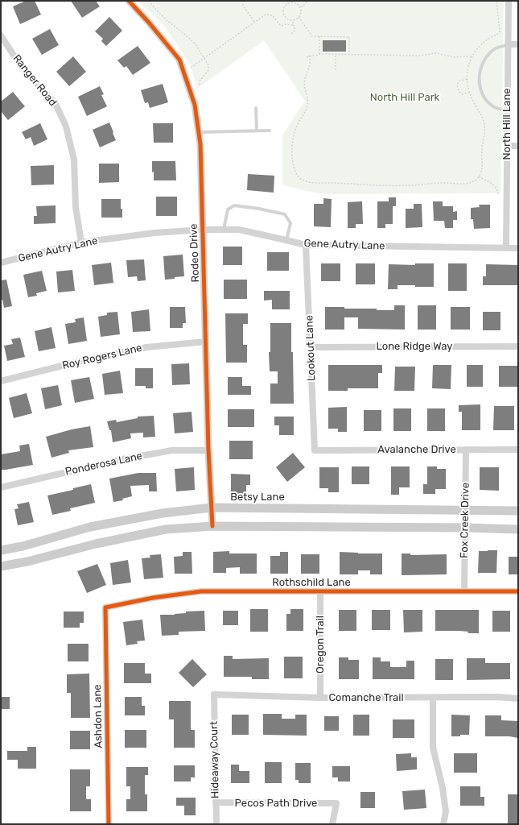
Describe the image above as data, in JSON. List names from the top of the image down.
{
  "streets": {
    "main road": ["Betsy Lane"],
    "street": [
      "Ranger Road",
      "North Hill Lane",
      "Gene Autry Lane",
      "Rodeo Drive",
      "Lone Ridge Way",
      "Lookout Lane",
      "Roy Rogers Lane",
      "Avalanche Drive",
      "Ponderosa Lane",
      "Fox Creek Drive",
      "Rothschild Lane",
      "Oregon Trail",
      "Comanche Trail",
      "Ashdon Lane",
      "Hideaway Court",
      "Pecos Path Drive"
    ]
  },
  "crossings": [
    ["Ranger Road", "Gene Autry Lane"],
    ["North Hill Lane", "Gene Autry Lane"],
    ["Gene Autry Lane", "Rodeo Drive"],
    ["Gene Autry Lane", "Lookout Lane"],
    ["Rodeo Drive", "Roy Rogers Lane"],
    ["Rodeo Drive", "Ponderosa Lane"],
    ["Rodeo Drive", "Betsy Lane"],
    ["Lone Ridge Way", "Lookout Lane"],
    ["Lookout Lane", "Avalanche Drive"],
    ["Avalanche Drive", "Fox Creek Drive"],
    ["Betsy Lane", "Fox Creek Drive"],
    ["Fox Creek Drive", "Rothschild Lane"],
    ["Rothschild Lane", "Oregon Trail"],
    ["Rothschild Lane", "Ashdon Lane"],
    ["Oregon Trail", "Comanche Trail"],
    ["Comanche Trail", "Hideaway Court"],
    ["Hideaway Court", "Pecos Path Drive"]
  ],
  "parks": ["North Hill Park"]
}
